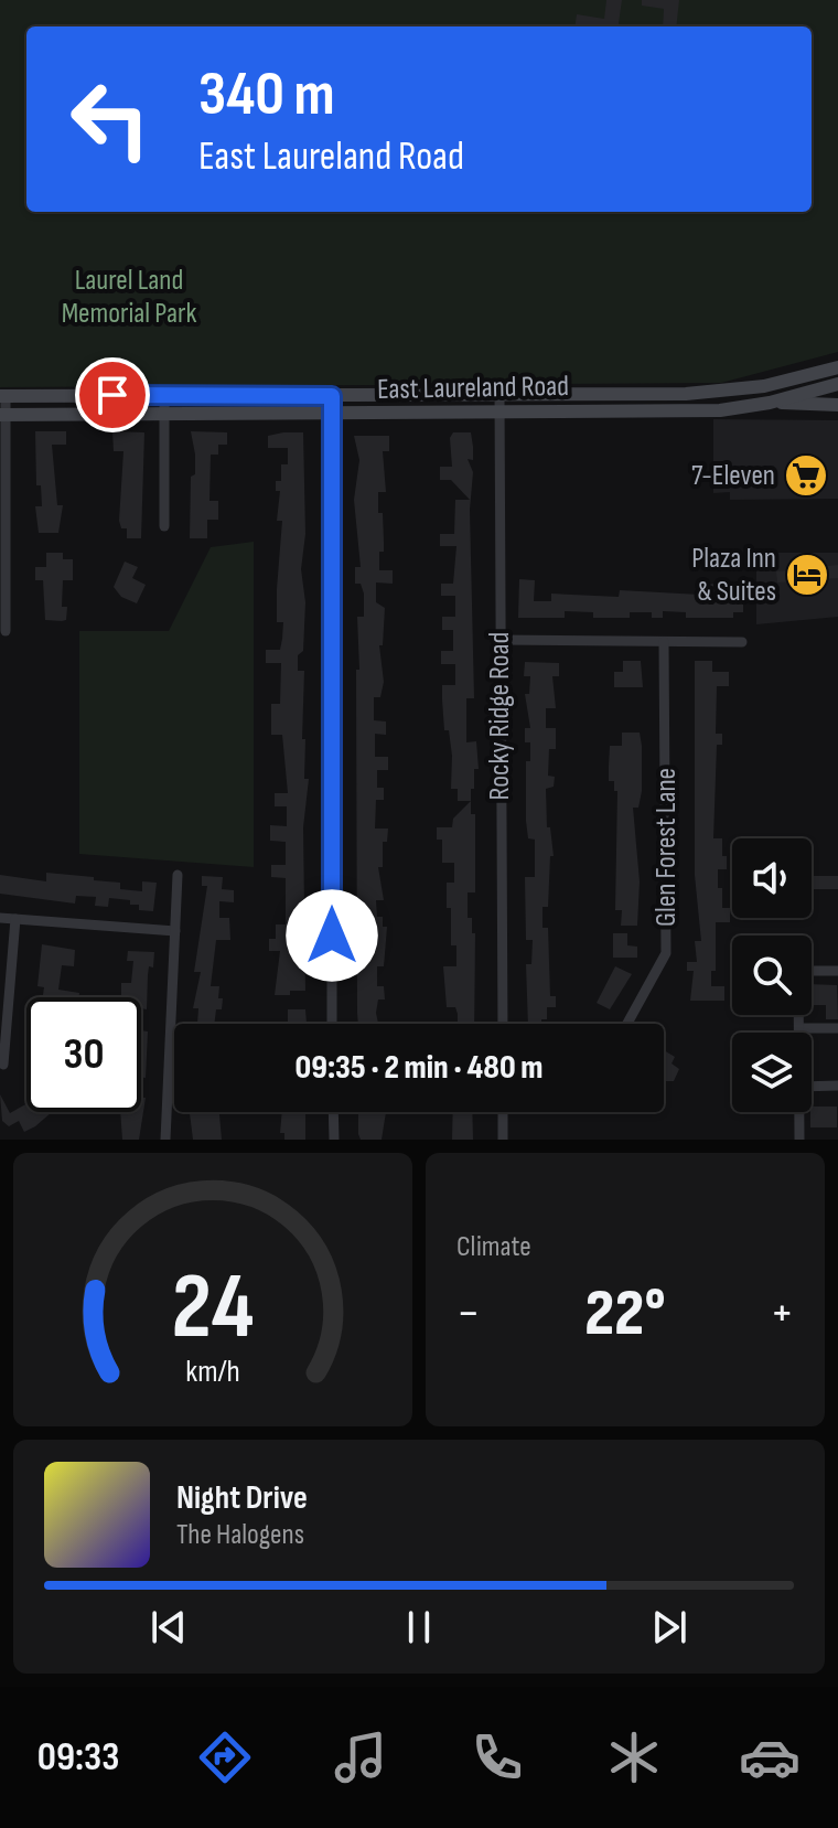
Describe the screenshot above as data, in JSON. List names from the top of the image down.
{
  "streets": {
    "main road": ["East Laureland Road"],
    "street": ["Rocky Ridge Road", "Glen Forest Lane"]
  },
  "crossings": [
    ["East Laureland Road", "Rocky Ridge Road"]
  ],
  "parks": ["Laurel Land Memorial Park"],
  "places": {
    "supermarket": ["7-Eleven"],
    "hotel": ["Plaza Inn & Suites"]
  },
  "page": {
    "turn": ["340 m", "East Laureland Road"],
    "limit": "30",
    "trip": "09:35 · 2 min · 480 m",
    "tile": "Climate",
    "heat": ["−", "22°", "+"],
    "song": ["Night Drive", "The Halogens"],
    "tabs": "09:33",
    "gauge": ["24", "km/h"]
  }
}
